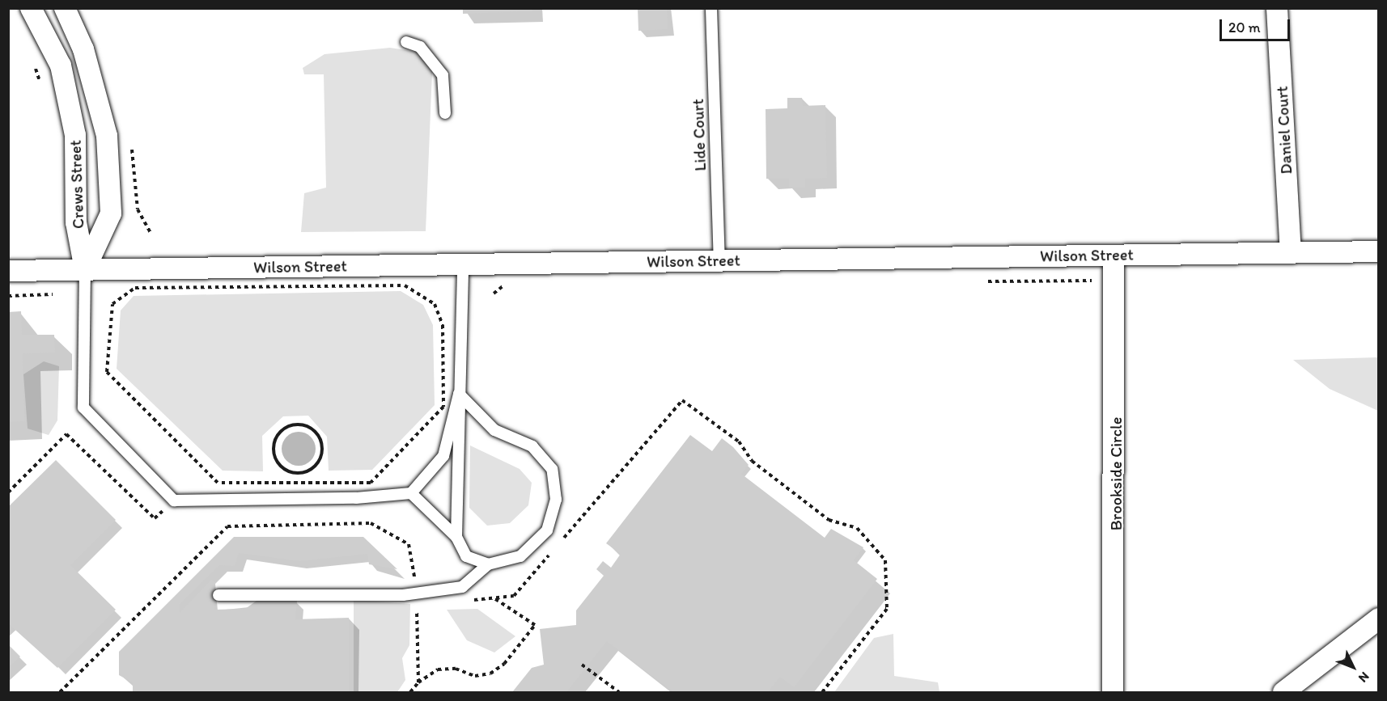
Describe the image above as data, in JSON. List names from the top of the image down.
{
  "streets": {
    "street": [
      "Daniel Court",
      "Crews Street",
      "Wilson Street",
      "Brookside Circle"
    ],
    "lane": ["Lide Court"]
  },
  "crossings": [
    ["Daniel Court", "Wilson Street"],
    ["Lide Court", "Wilson Street"],
    ["Crews Street", "Wilson Street"],
    ["Wilson Street", "Brookside Circle"]
  ],
  "scale_bar": "20 m",
  "north": "bottom right"
}
